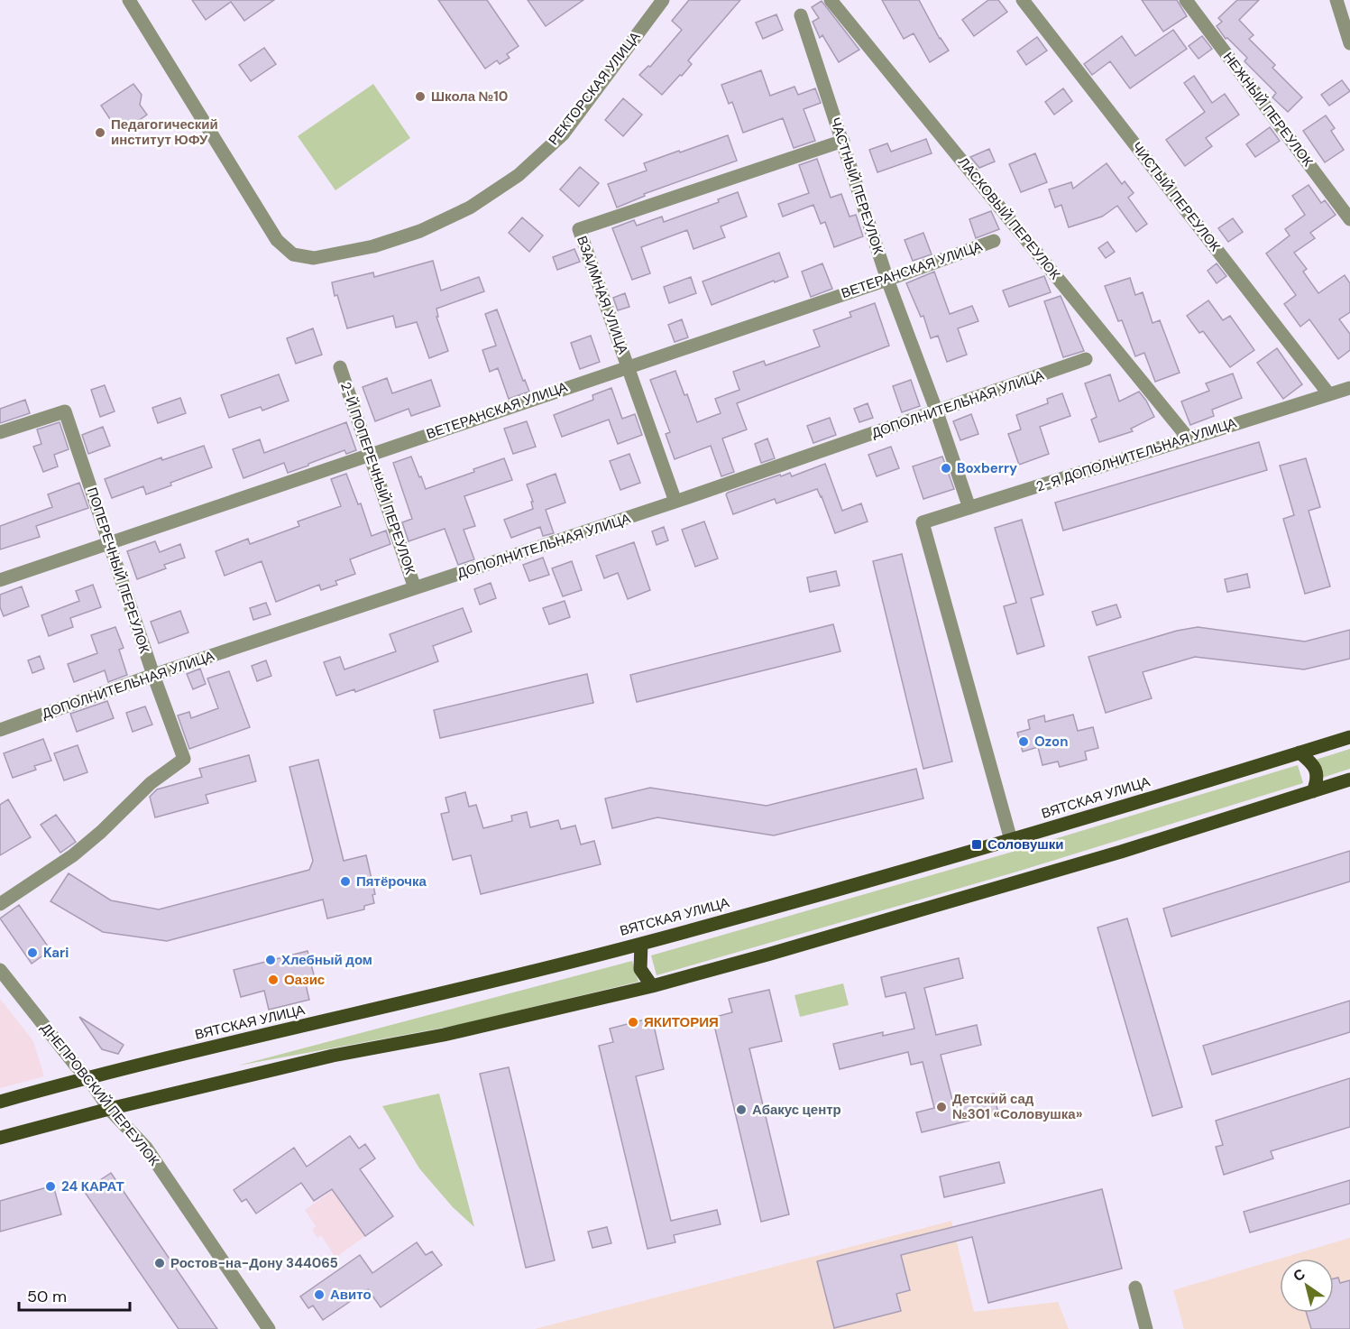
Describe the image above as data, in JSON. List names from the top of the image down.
{
  "streets": {
    "main road": ["ВЯТСКАЯ УЛИЦА"],
    "street": [
      "РЕКТОРСКАЯ УЛИЦА",
      "НЕЖНЫЙ ПЕРЕУЛОК",
      "ЧАСТНЫЙ ПЕРЕУЛОК",
      "ЧИСТЫЙ ПЕРЕУЛОК",
      "ЛАСКОВЫЙ ПЕРЕУЛОК",
      "ВЕТЕРАНСКАЯ УЛИЦА",
      "ВЗАИМНАЯ УЛИЦА",
      "ДОПОЛНИТЕЛЬНАЯ УЛИЦА",
      "2-Я ДОПОЛНИТЕЛЬНАЯ УЛИЦА",
      "2-Й ПОПЕРЕЧНЫЙ ПЕРЕУЛОК",
      "ПОПЕРЕЧНЫЙ ПЕРЕУЛОК",
      "ДНЕПРОВСКИЙ ПЕРЕУЛОК"
    ]
  },
  "crossings": [
    ["ЧАСТНЫЙ ПЕРЕУЛОК", "ВЕТЕРАНСКАЯ УЛИЦА"],
    ["ЧАСТНЫЙ ПЕРЕУЛОК", "ВЗАИМНАЯ УЛИЦА"],
    ["ЧАСТНЫЙ ПЕРЕУЛОК", "ДОПОЛНИТЕЛЬНАЯ УЛИЦА"],
    ["ЧАСТНЫЙ ПЕРЕУЛОК", "2-Я ДОПОЛНИТЕЛЬНАЯ УЛИЦА"],
    ["ЧИСТЫЙ ПЕРЕУЛОК", "2-Я ДОПОЛНИТЕЛЬНАЯ УЛИЦА"],
    ["ЛАСКОВЫЙ ПЕРЕУЛОК", "2-Я ДОПОЛНИТЕЛЬНАЯ УЛИЦА"],
    ["ВЕТЕРАНСКАЯ УЛИЦА", "ВЗАИМНАЯ УЛИЦА"],
    ["ВЕТЕРАНСКАЯ УЛИЦА", "2-Й ПОПЕРЕЧНЫЙ ПЕРЕУЛОК"],
    ["ВЕТЕРАНСКАЯ УЛИЦА", "ПОПЕРЕЧНЫЙ ПЕРЕУЛОК"],
    ["ВЗАИМНАЯ УЛИЦА", "ДОПОЛНИТЕЛЬНАЯ УЛИЦА"],
    ["ДОПОЛНИТЕЛЬНАЯ УЛИЦА", "2-Й ПОПЕРЕЧНЫЙ ПЕРЕУЛОК"],
    ["ДОПОЛНИТЕЛЬНАЯ УЛИЦА", "ПОПЕРЕЧНЫЙ ПЕРЕУЛОК"],
    ["2-Я ДОПОЛНИТЕЛЬНАЯ УЛИЦА", "ВЯТСКАЯ УЛИЦА"],
    ["ВЯТСКАЯ УЛИЦА", "ДНЕПРОВСКИЙ ПЕРЕУЛОК"]
  ],
  "places": {
    "other": [
      "Школа №10",
      "Педагогический институт ЮФУ",
      "Boxberry",
      "Ozon",
      "Пятёрочка",
      "Kari",
      "Хлебный дом",
      "Оазис",
      "ЯКИТОРИЯ",
      "Детский сад №301 «Соловушка»",
      "Абакус центр",
      "24 КАРАТ",
      "Ростов-на-Дону 344065",
      "Авито"
    ],
    "transit": ["Соловушки"]
  },
  "scale_bar": "50 m",
  "north": "top left"
}
